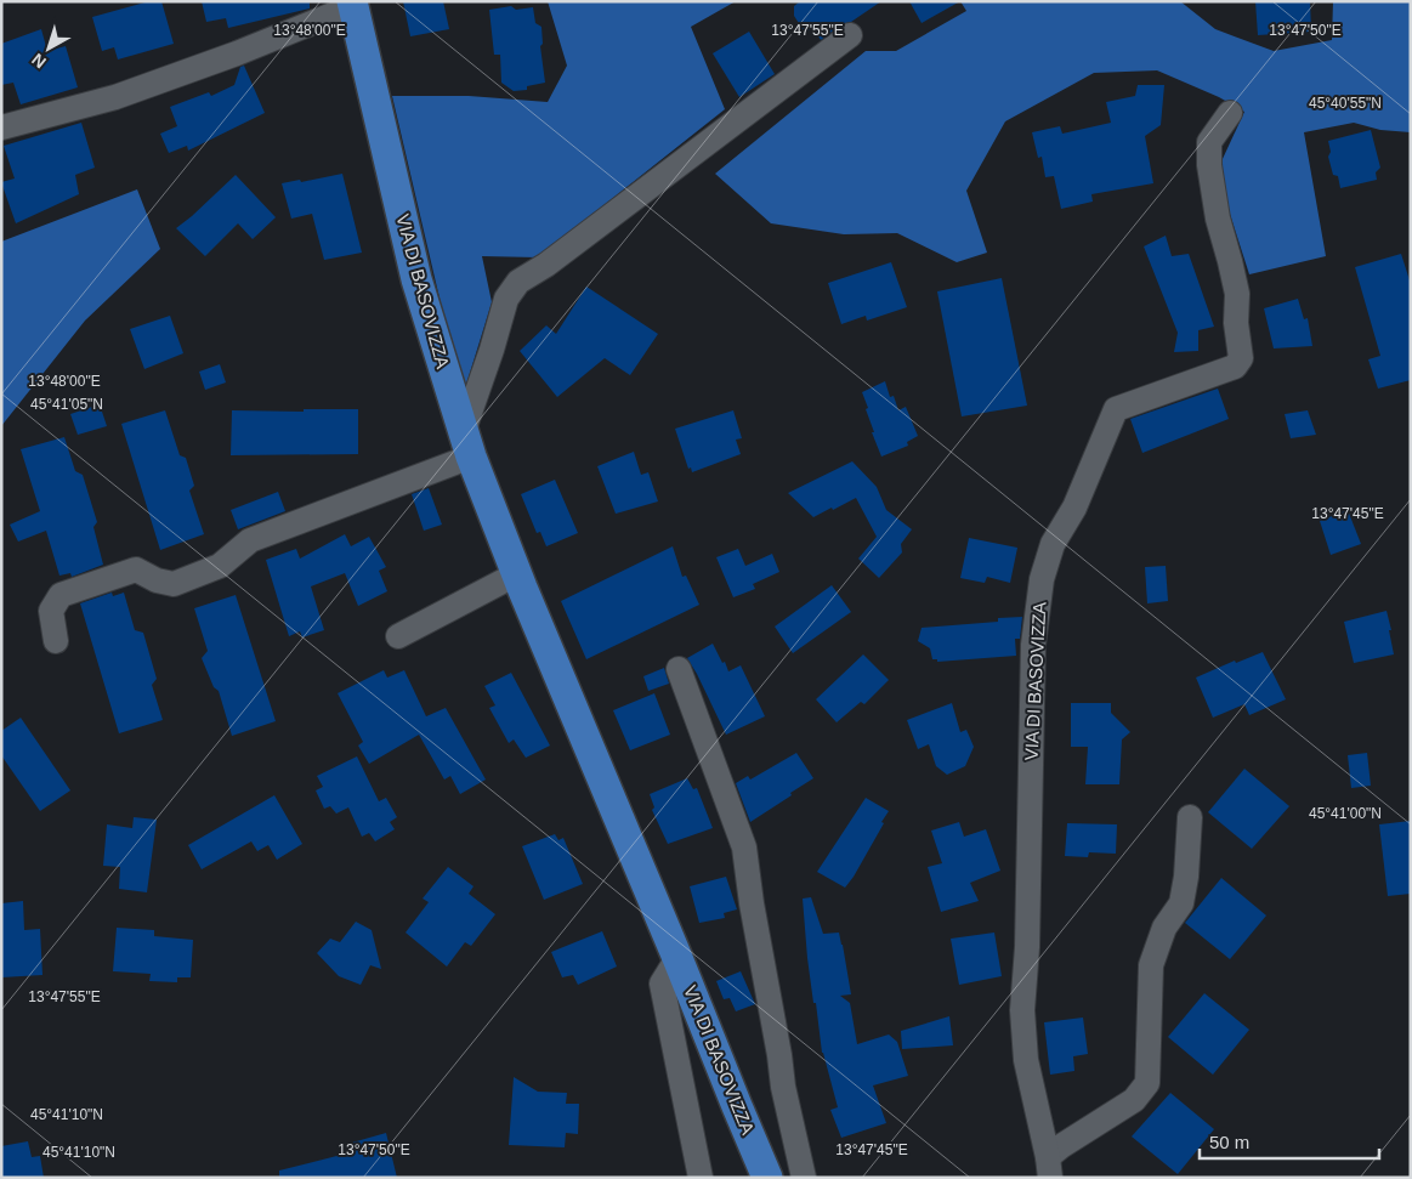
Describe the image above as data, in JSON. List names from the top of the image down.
{
  "streets": {
    "main road": ["VIA DI BASOVIZZA"]
  },
  "scale_bar": "50 m",
  "north": "bottom left",
  "coordinates": [
    "13°48'00\"E",
    "13°47'55\"E",
    "13°47'50\"E",
    "45°40'55\"N",
    "45°41'05\"N",
    "13°47'45\"E",
    "45°41'00\"N",
    "45°41'10\"N"
  ]
}
